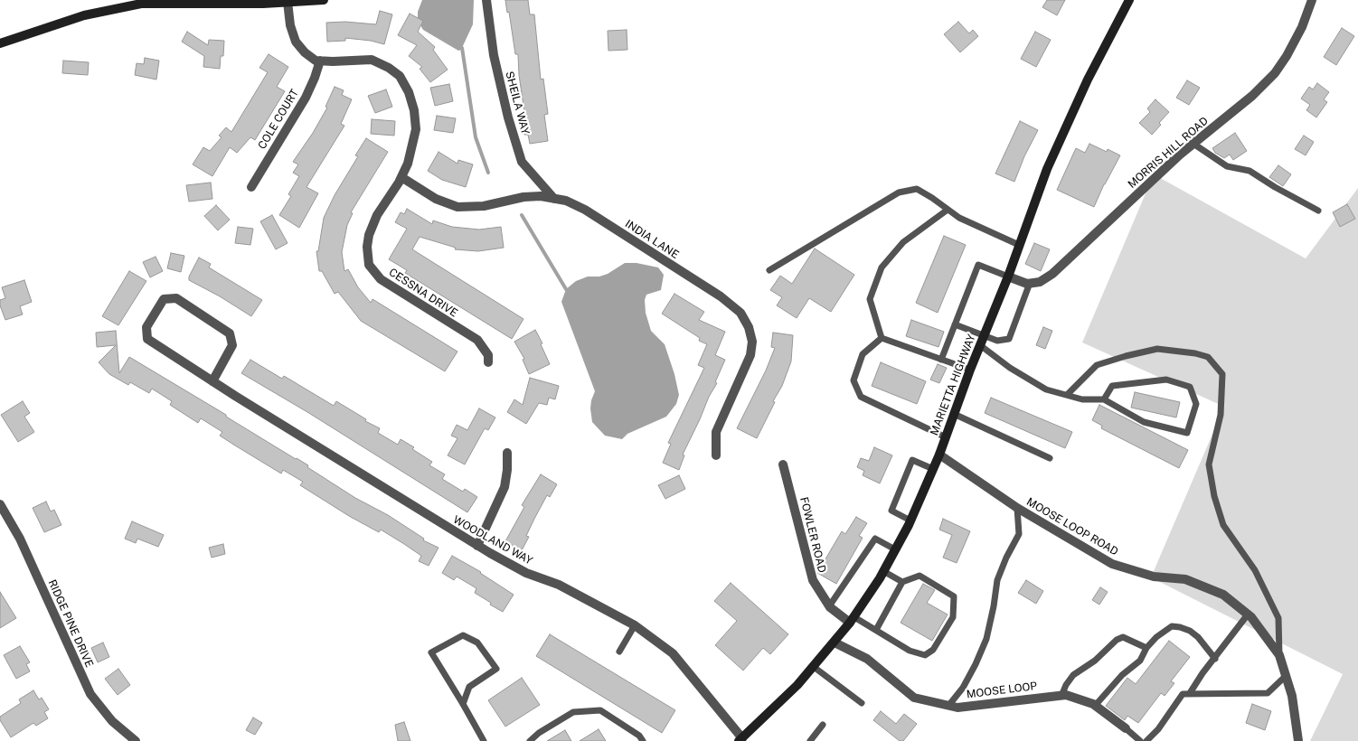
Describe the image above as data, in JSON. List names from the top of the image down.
{
  "streets": {
    "main road": ["MARIETTA HIGHWAY"],
    "street": [
      "SHEILA WAY",
      "COLE COURT",
      "MORRIS HILL ROAD",
      "INDIA LANE",
      "CESSNA DRIVE",
      "MOOSE LOOP ROAD",
      "FOWLER ROAD",
      "WOODLAND WAY",
      "RIDGE PINE DRIVE",
      "MOOSE LOOP"
    ]
  },
  "crossings": [
    ["SHEILA WAY", "INDIA LANE"],
    ["COLE COURT", "CESSNA DRIVE"],
    ["INDIA LANE", "CESSNA DRIVE"],
    ["MARIETTA HIGHWAY", "MOOSE LOOP ROAD"],
    ["MARIETTA HIGHWAY", "FOWLER ROAD"],
    ["MARIETTA HIGHWAY", "WOODLAND WAY"],
    ["MARIETTA HIGHWAY", "MOOSE LOOP"]
  ]
}
